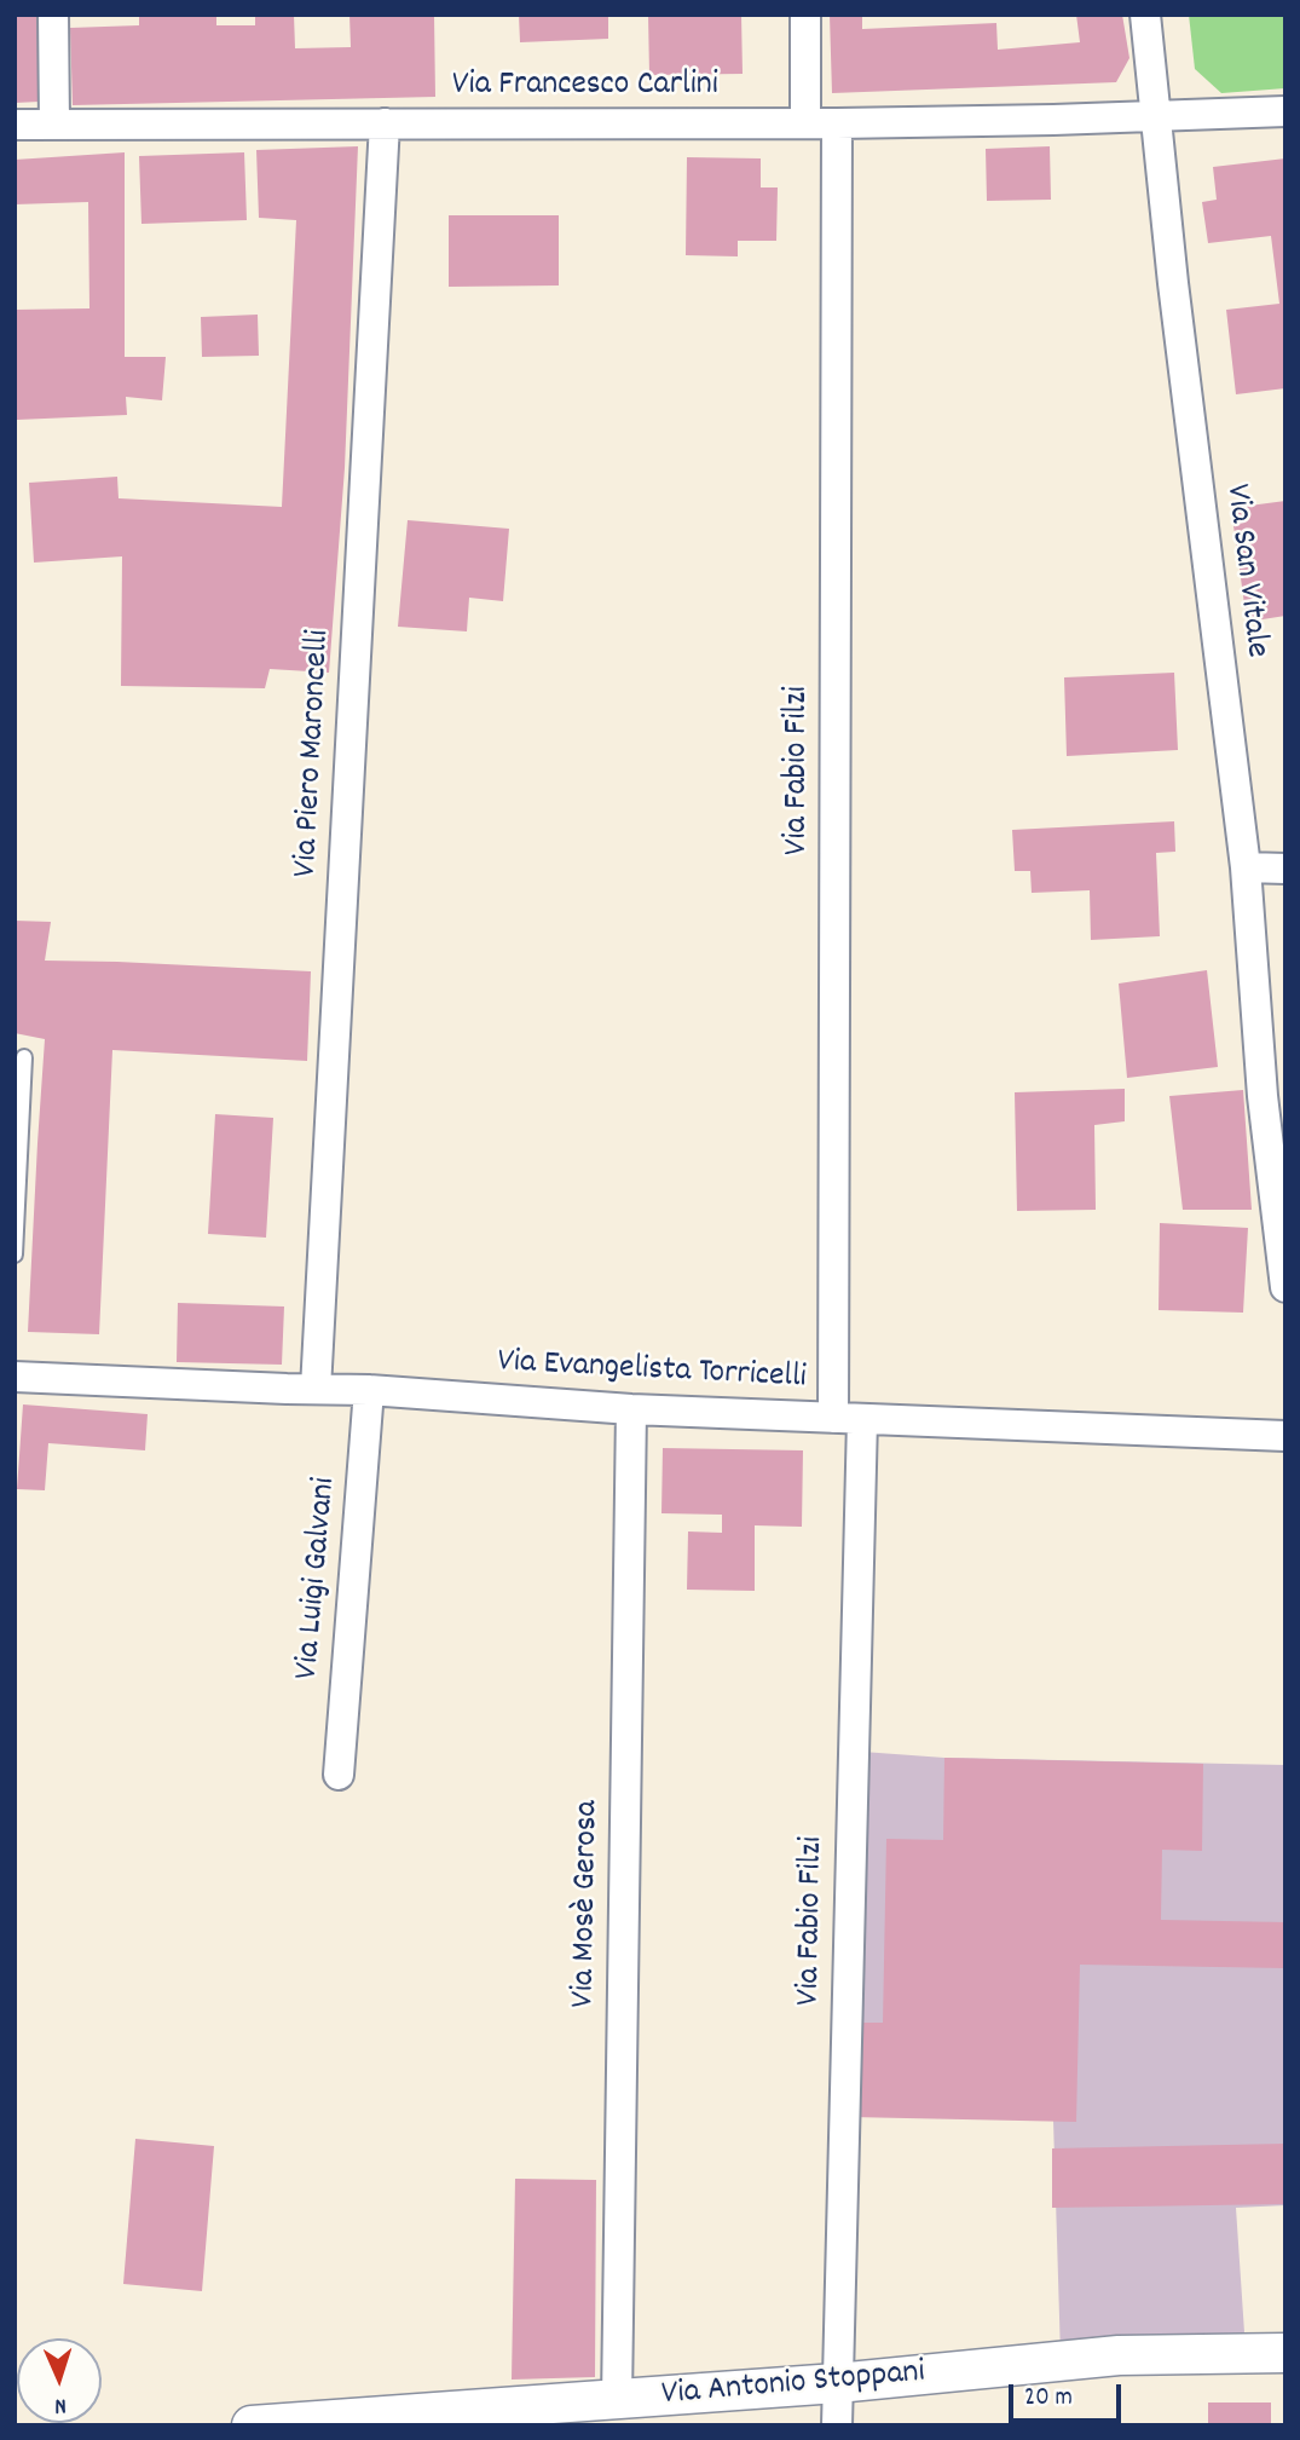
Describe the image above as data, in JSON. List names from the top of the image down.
{
  "streets": {
    "street": [
      "Via Francesco Carlini",
      "Via San Vitale",
      "Via Piero Maroncelli",
      "Via Fabio Filzi",
      "Via Evangelista Torricelli",
      "Via Luigi Galvani",
      "Via Mosè Gerosa",
      "Via Antonio Stoppani"
    ]
  },
  "crossings": [
    ["Via Francesco Carlini", "Via San Vitale"],
    ["Via Francesco Carlini", "Via Piero Maroncelli"],
    ["Via Francesco Carlini", "Via Fabio Filzi"],
    ["Via Piero Maroncelli", "Via Evangelista Torricelli"],
    ["Via Fabio Filzi", "Via Evangelista Torricelli"],
    ["Via Fabio Filzi", "Via Antonio Stoppani"],
    ["Via Evangelista Torricelli", "Via Luigi Galvani"],
    ["Via Evangelista Torricelli", "Via Mosè Gerosa"],
    ["Via Mosè Gerosa", "Via Antonio Stoppani"]
  ],
  "scale_bar": "20 m",
  "north": "bottom"
}
